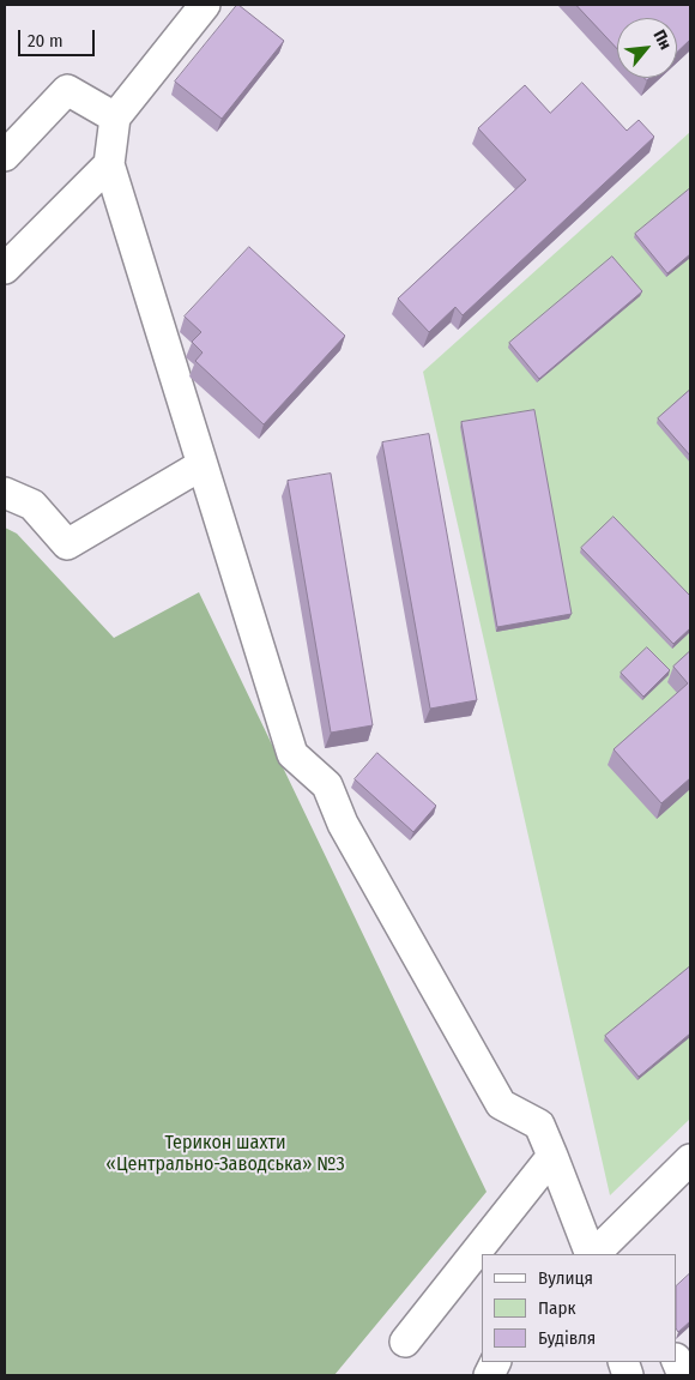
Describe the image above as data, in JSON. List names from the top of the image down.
{
  "parks": ["Терикон шахти «Центрально-Заводська» №3"],
  "legend": ["Вулиця", "Парк", "Будівля"],
  "scale_bar": "20 m",
  "north": "top right"
}
